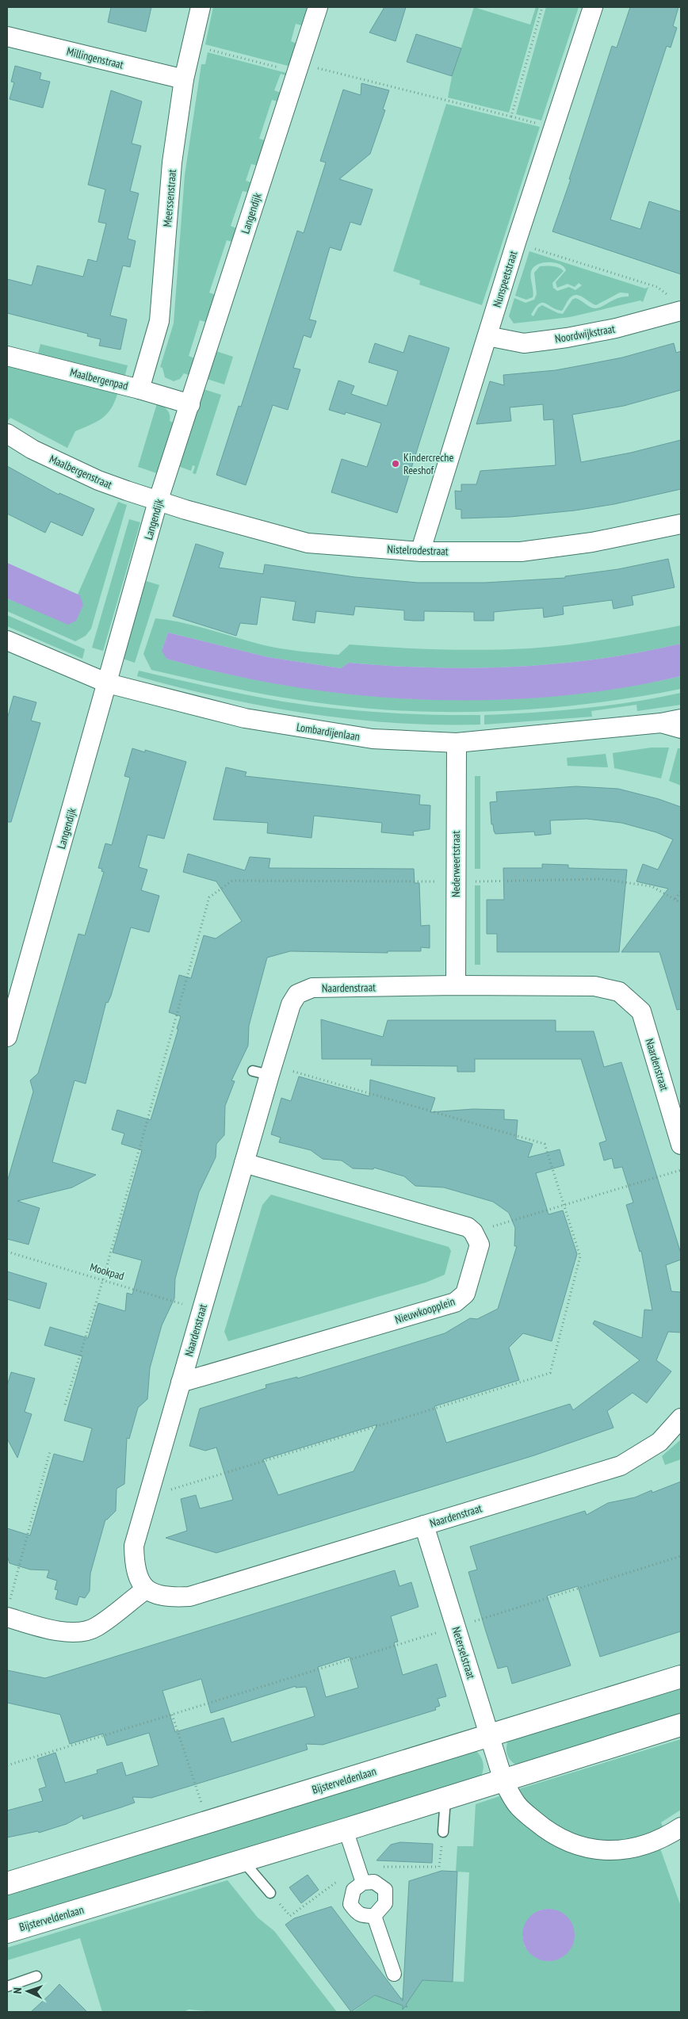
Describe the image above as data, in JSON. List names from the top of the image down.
{
  "streets": {
    "street": [
      "Millingenstraat",
      "Meerssenstraat",
      "Langendijk",
      "Nunspeetstraat",
      "Noordwijkstraat",
      "Maalbergenpad",
      "Maalbergenstraat",
      "Nistelrodestraat",
      "Lombardijenlaan",
      "Nederweertstraat",
      "Naardenstraat",
      "Nieuwkoopplein",
      "Neterselstraat",
      "Bijsterveldenlaan"
    ],
    "path": ["Mookpad"]
  },
  "crossings": [
    ["Millingenstraat", "Meerssenstraat"],
    ["Meerssenstraat", "Maalbergenpad"],
    ["Langendijk", "Maalbergenpad"],
    ["Langendijk", "Maalbergenstraat"],
    ["Langendijk", "Nistelrodestraat"],
    ["Langendijk", "Lombardijenlaan"],
    ["Nunspeetstraat", "Noordwijkstraat"],
    ["Nunspeetstraat", "Nistelrodestraat"],
    ["Maalbergenstraat", "Nistelrodestraat"],
    ["Lombardijenlaan", "Nederweertstraat"],
    ["Nederweertstraat", "Naardenstraat"],
    ["Naardenstraat", "Mookpad"],
    ["Naardenstraat", "Nieuwkoopplein"],
    ["Naardenstraat", "Neterselstraat"],
    ["Neterselstraat", "Bijsterveldenlaan"]
  ],
  "places": ["Kindercreche Reeshof"],
  "north": "left"
}
